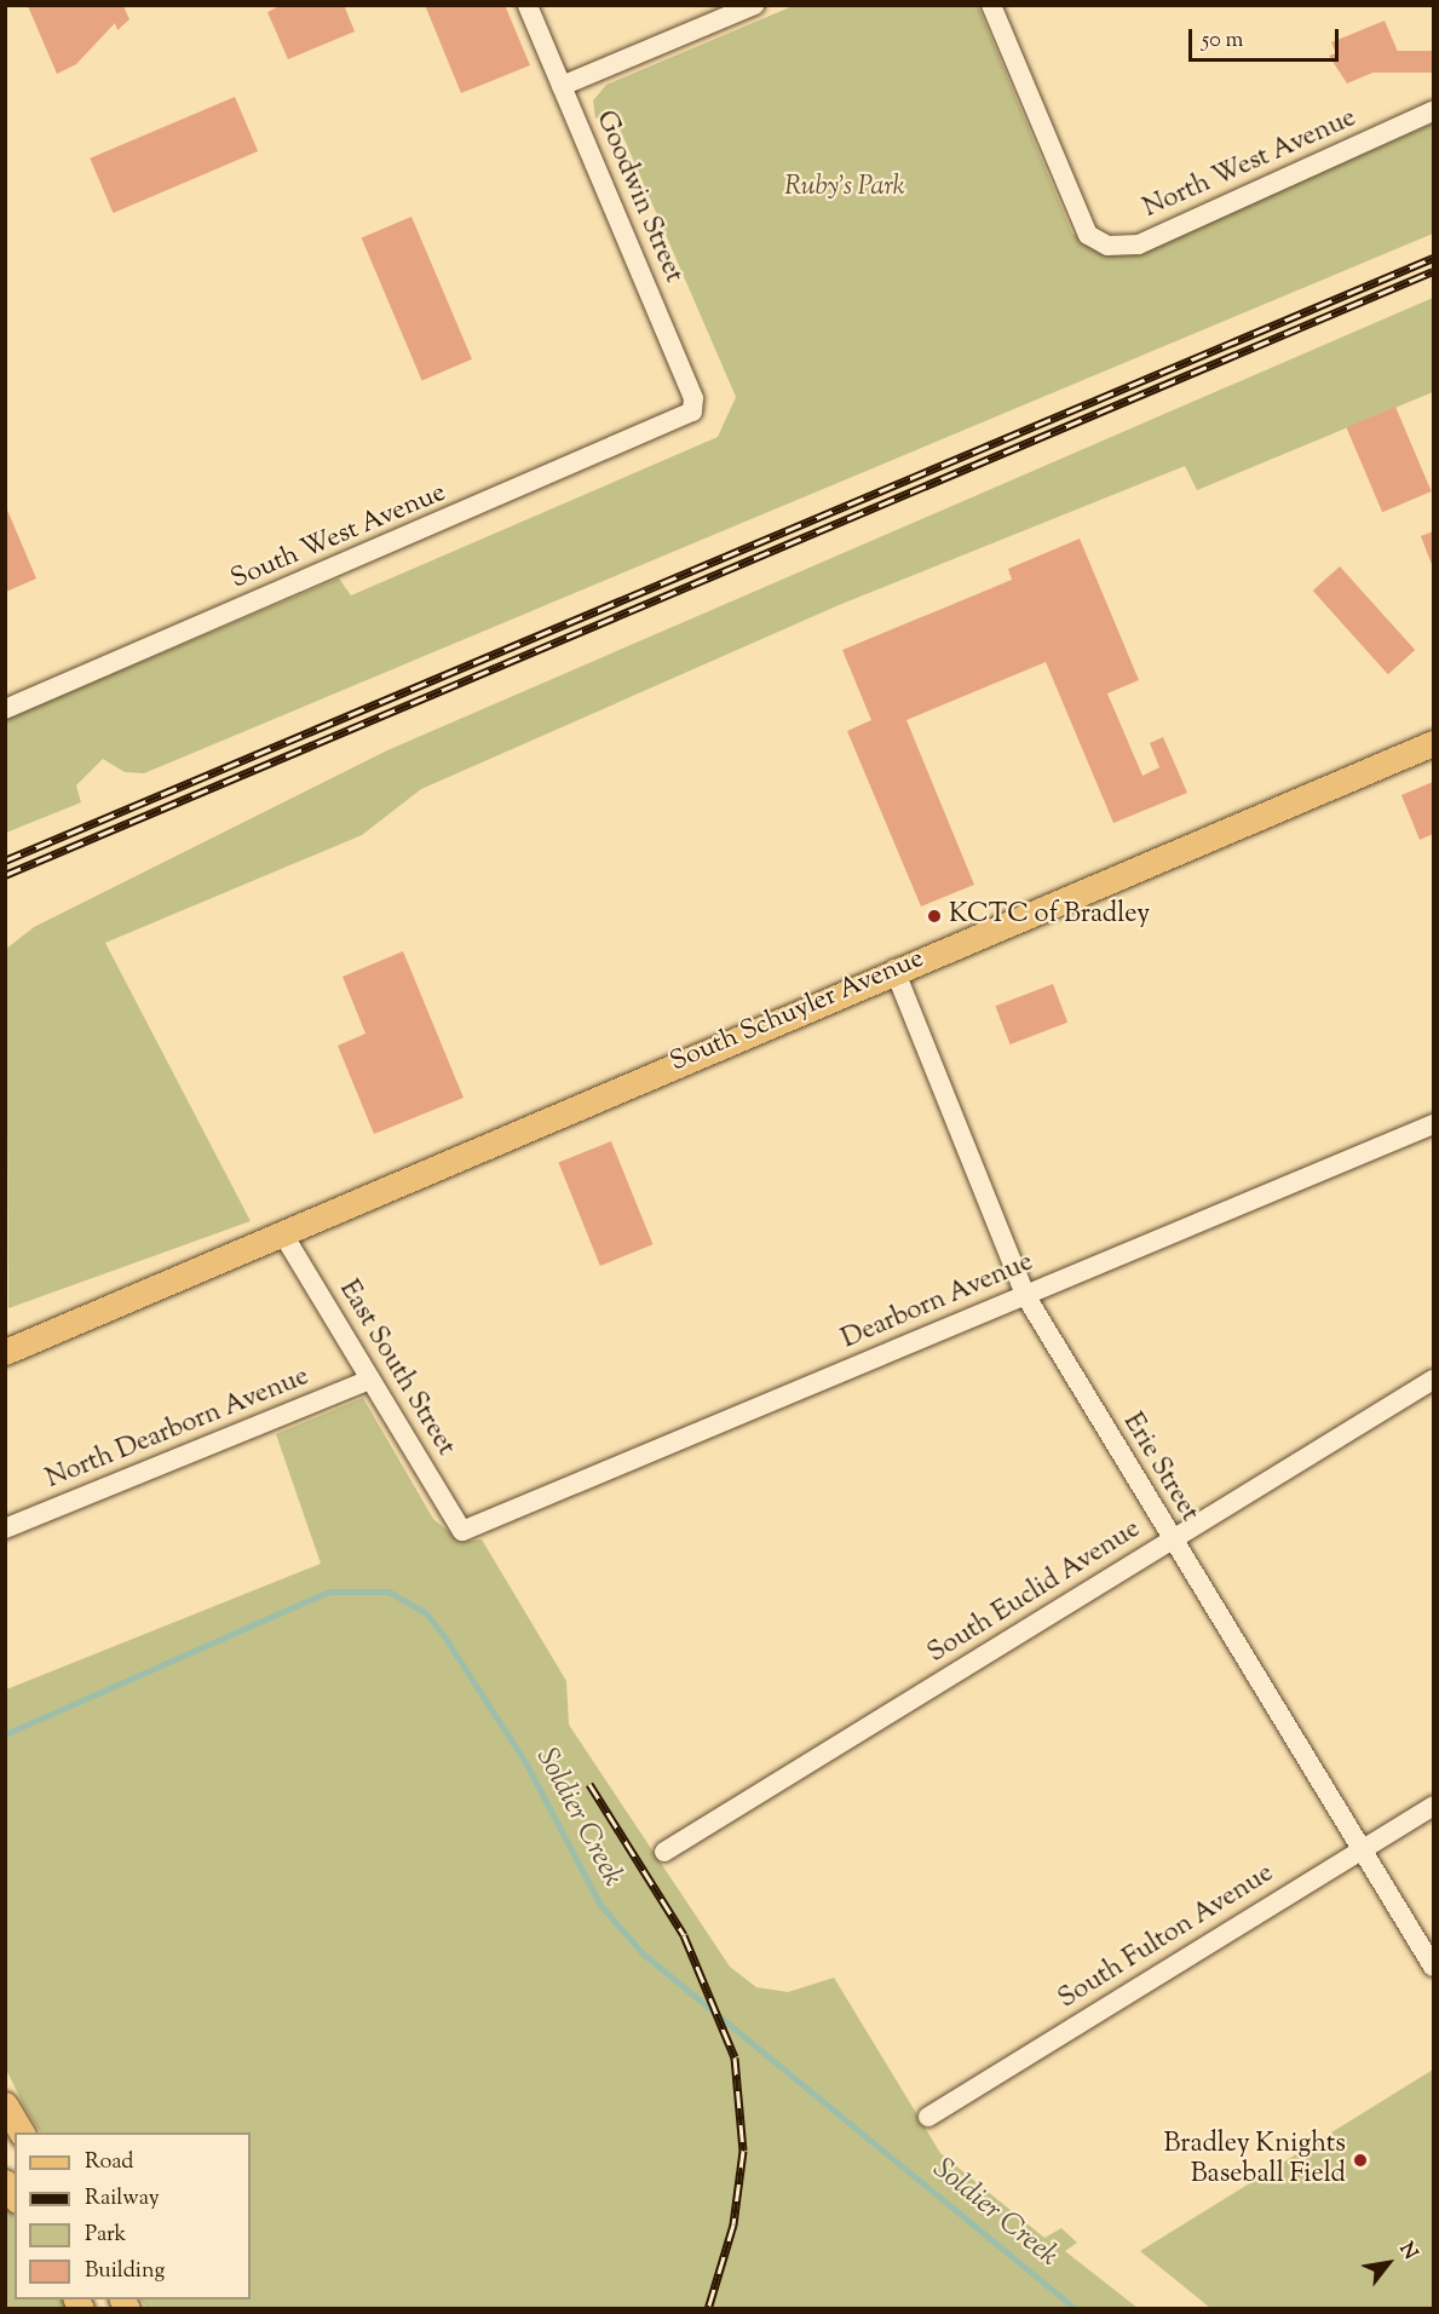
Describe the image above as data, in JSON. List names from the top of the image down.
{
  "streets": {
    "main road": ["South Schuyler Avenue"],
    "street": [
      "North West Avenue",
      "Goodwin Street",
      "South West Avenue",
      "Dearborn Avenue",
      "East South Street",
      "North Dearborn Avenue",
      "Erie Street",
      "South Euclid Avenue",
      "South Fulton Avenue"
    ]
  },
  "crossings": [
    ["Goodwin Street", "South West Avenue"],
    ["South Schuyler Avenue", "East South Street"],
    ["South Schuyler Avenue", "Erie Street"],
    ["Dearborn Avenue", "East South Street"],
    ["Dearborn Avenue", "Erie Street"],
    ["East South Street", "North Dearborn Avenue"],
    ["Erie Street", "South Euclid Avenue"],
    ["Erie Street", "South Fulton Avenue"]
  ],
  "water": ["Soldier Creek"],
  "parks": ["Ruby's Park"],
  "places": ["KCTC of Bradley", "Bradley Knights Baseball Field"],
  "legend": [
    "Road",
    "Railway",
    "Park",
    "Building"
  ],
  "scale_bar": "50 m",
  "north": "top right"
}
